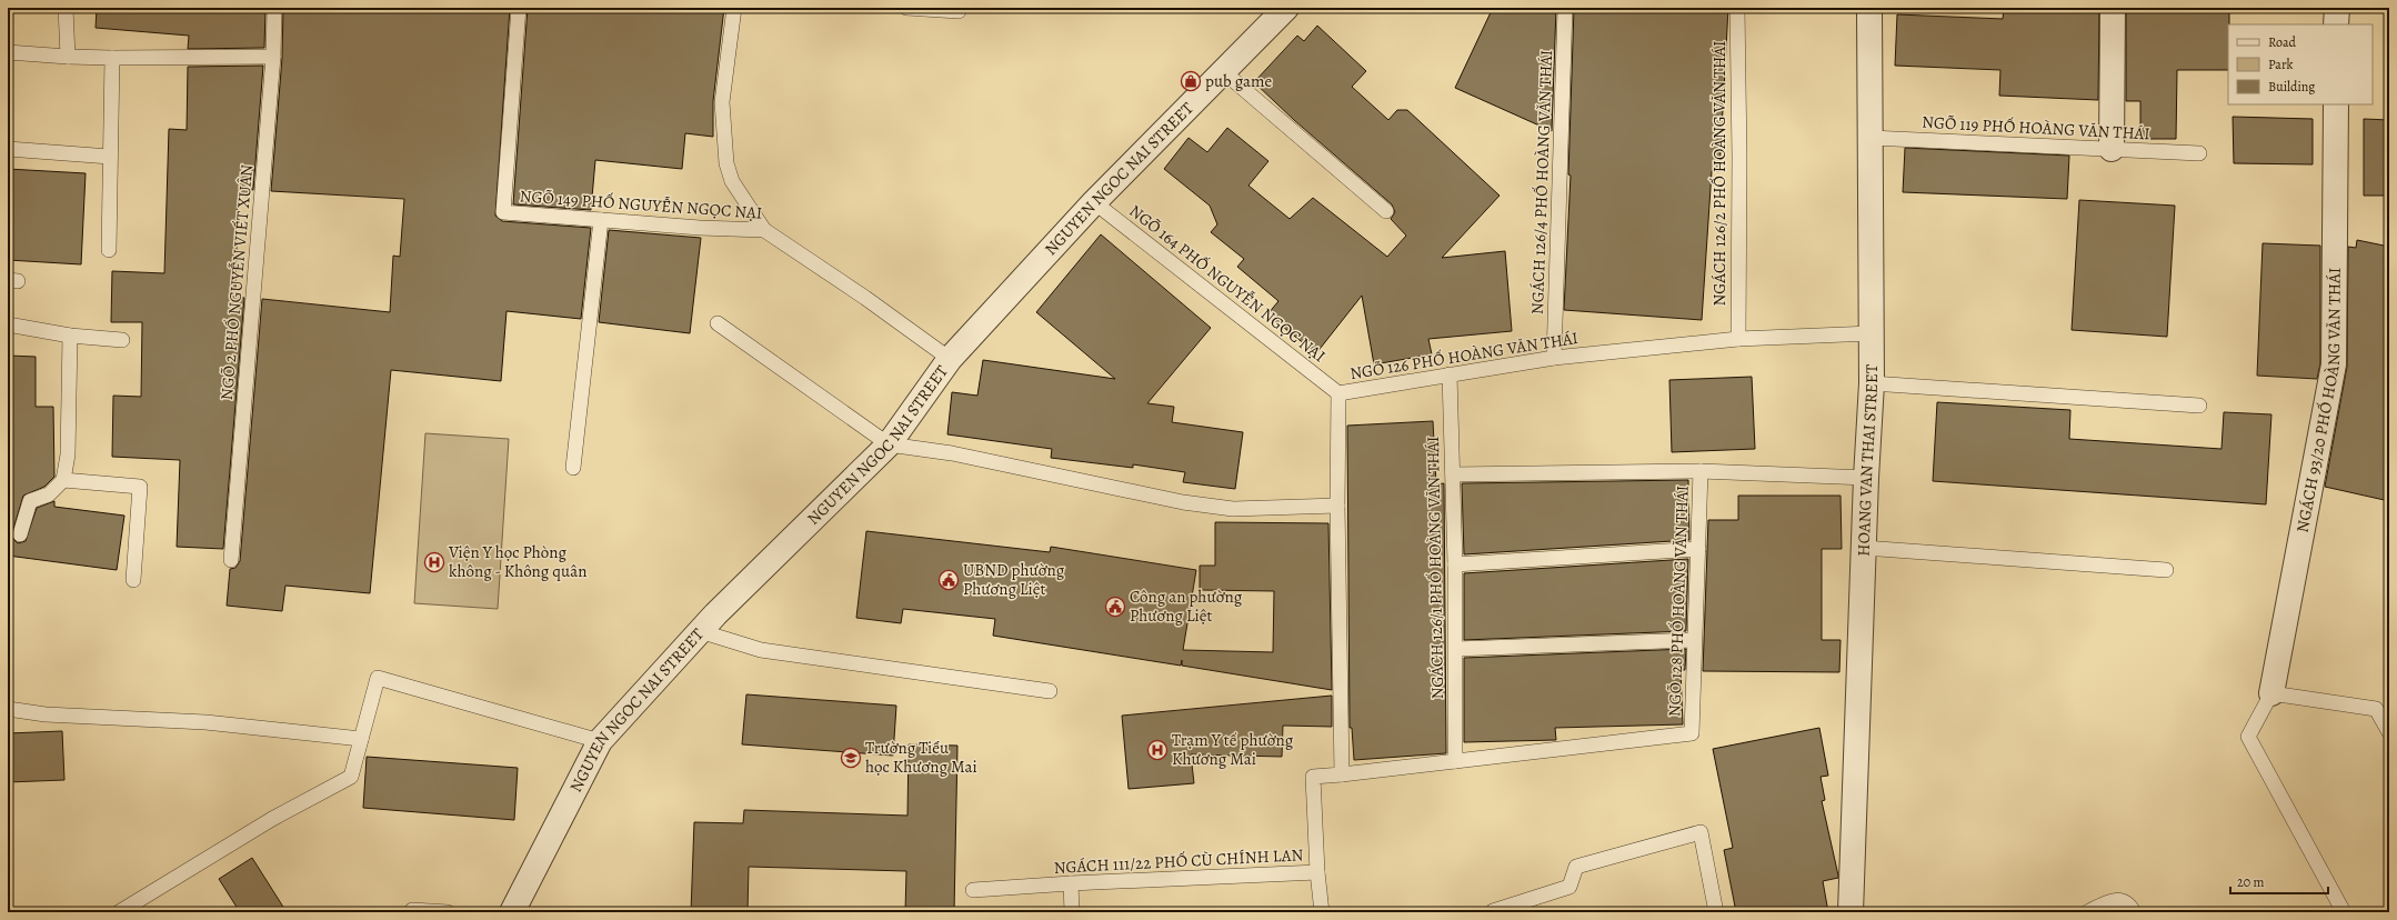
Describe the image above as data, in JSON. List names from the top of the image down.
{
  "streets": {
    "street": ["NGUYEN NGOC NAI STREET", "NGÁCH 93/20 PHỐ HOÀNG VĂN THÁI", "HOANG VAN THAI STREET"],
    "lane": [
      "NGÕ 119 PHỐ HOÀNG VĂN THÁI",
      "NGÁCH 126/2 PHỐ HOÀNG VĂN THÁI",
      "NGÁCH 126/4 PHỐ HOÀNG VĂN THÁI",
      "NGÕ 149 PHỐ NGUYỄN NGỌC NẠI",
      "NGÕ 2 PHỐ NGUYỄN VIẾT XUÂN",
      "NGÕ 164 PHỐ NGUYỄN NGỌC NẠI",
      "NGÕ 126 PHỐ HOÀNG VĂN THÁI",
      "NGÁCH 126/1 PHỐ HOÀNG VĂN THÁI",
      "NGÕ 128 PHỐ HOÀNG VĂN THÁI",
      "NGÁCH 111/22 PHỐ CÙ CHÍNH LAN"
    ]
  },
  "crossings": [
    ["NGÕ 119 PHỐ HOÀNG VĂN THÁI", "HOANG VAN THAI STREET"],
    ["NGÁCH 126/2 PHỐ HOÀNG VĂN THÁI", "NGÕ 126 PHỐ HOÀNG VĂN THÁI"],
    ["NGUYEN NGOC NAI STREET", "NGÕ 149 PHỐ NGUYỄN NGỌC NẠI"],
    ["NGUYEN NGOC NAI STREET", "NGÕ 164 PHỐ NGUYỄN NGỌC NẠI"],
    ["NGÁCH 126/4 PHỐ HOÀNG VĂN THÁI", "NGÕ 126 PHỐ HOÀNG VĂN THÁI"],
    ["NGÕ 164 PHỐ NGUYỄN NGỌC NẠI", "NGÕ 126 PHỐ HOÀNG VĂN THÁI"],
    ["NGÕ 126 PHỐ HOÀNG VĂN THÁI", "HOANG VAN THAI STREET"],
    ["NGÕ 126 PHỐ HOÀNG VĂN THÁI", "NGÁCH 126/1 PHỐ HOÀNG VĂN THÁI"],
    ["NGÕ 126 PHỐ HOÀNG VĂN THÁI", "NGÕ 128 PHỐ HOÀNG VĂN THÁI"],
    ["NGÕ 126 PHỐ HOÀNG VĂN THÁI", "NGÁCH 111/22 PHỐ CÙ CHÍNH LAN"],
    ["HOANG VAN THAI STREET", "NGÕ 128 PHỐ HOÀNG VĂN THÁI"],
    ["NGÁCH 126/1 PHỐ HOÀNG VĂN THÁI", "NGÕ 128 PHỐ HOÀNG VĂN THÁI"],
    ["NGÕ 128 PHỐ HOÀNG VĂN THÁI", "NGÁCH 111/22 PHỐ CÙ CHÍNH LAN"]
  ],
  "places": {
    "shop": ["pub game"],
    "hospital": ["Viện Y học Phòng không - Không quân", "Trạm Y tế phường Khương Mai"],
    "public building": ["UBND phường Phương Liệt", "Công an phường Phương Liệt"],
    "school or university": ["Trường Tiểu học Khương Mai"]
  },
  "legend": ["Road", "Park", "Building"],
  "scale_bar": "20 m"
}
